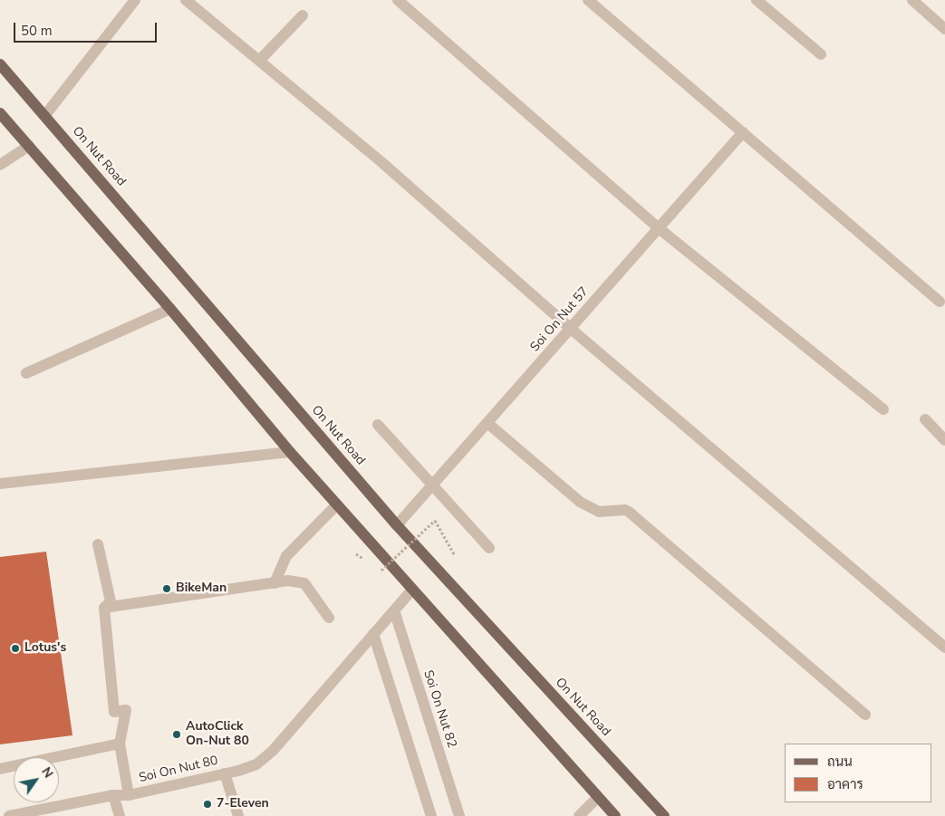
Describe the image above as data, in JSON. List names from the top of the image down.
{
  "streets": {
    "main road": ["On Nut Road"],
    "street": ["Soi On Nut 57", "Soi On Nut 82", "Soi On Nut 80"]
  },
  "crossings": [
    ["On Nut Road", "Soi On Nut 57"],
    ["Soi On Nut 82", "Soi On Nut 80"]
  ],
  "places": [
    "BikeMan",
    "Lotus's",
    "AutoClick On-Nut 80",
    "7-Eleven"
  ],
  "legend": ["ถนน", "อาคาร"],
  "scale_bar": "50 m",
  "north": "top right"
}
